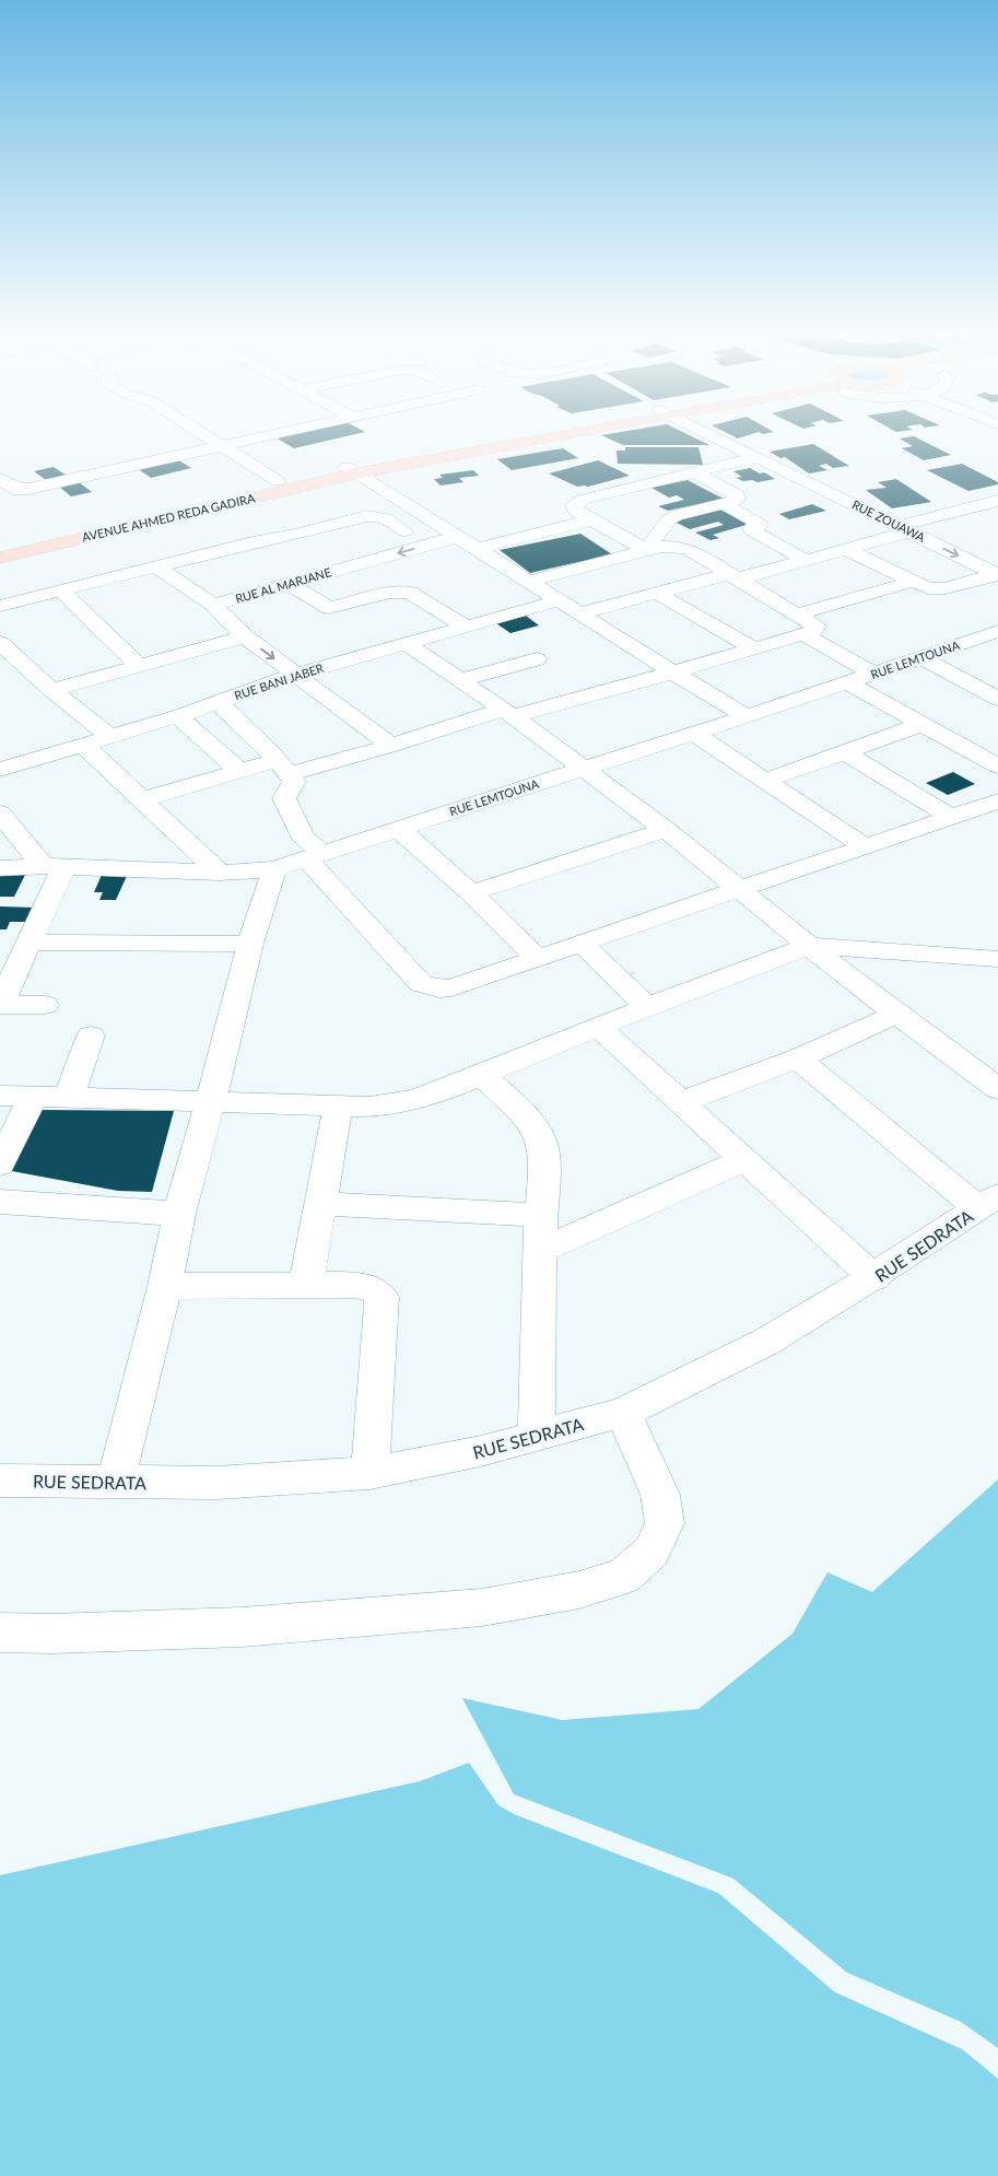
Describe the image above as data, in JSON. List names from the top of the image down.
{
  "streets": {
    "main road": ["AVENUE AHMED REDA GADIRA"],
    "street": [
      "RUE ZOUAWA",
      "RUE AL MARJANE",
      "RUE LEMTOUNA",
      "RUE BANI JABER",
      "RUE SEDRATA"
    ]
  },
  "crossings": [
    ["RUE AL MARJANE", "RUE BANI JABER"]
  ]
}
